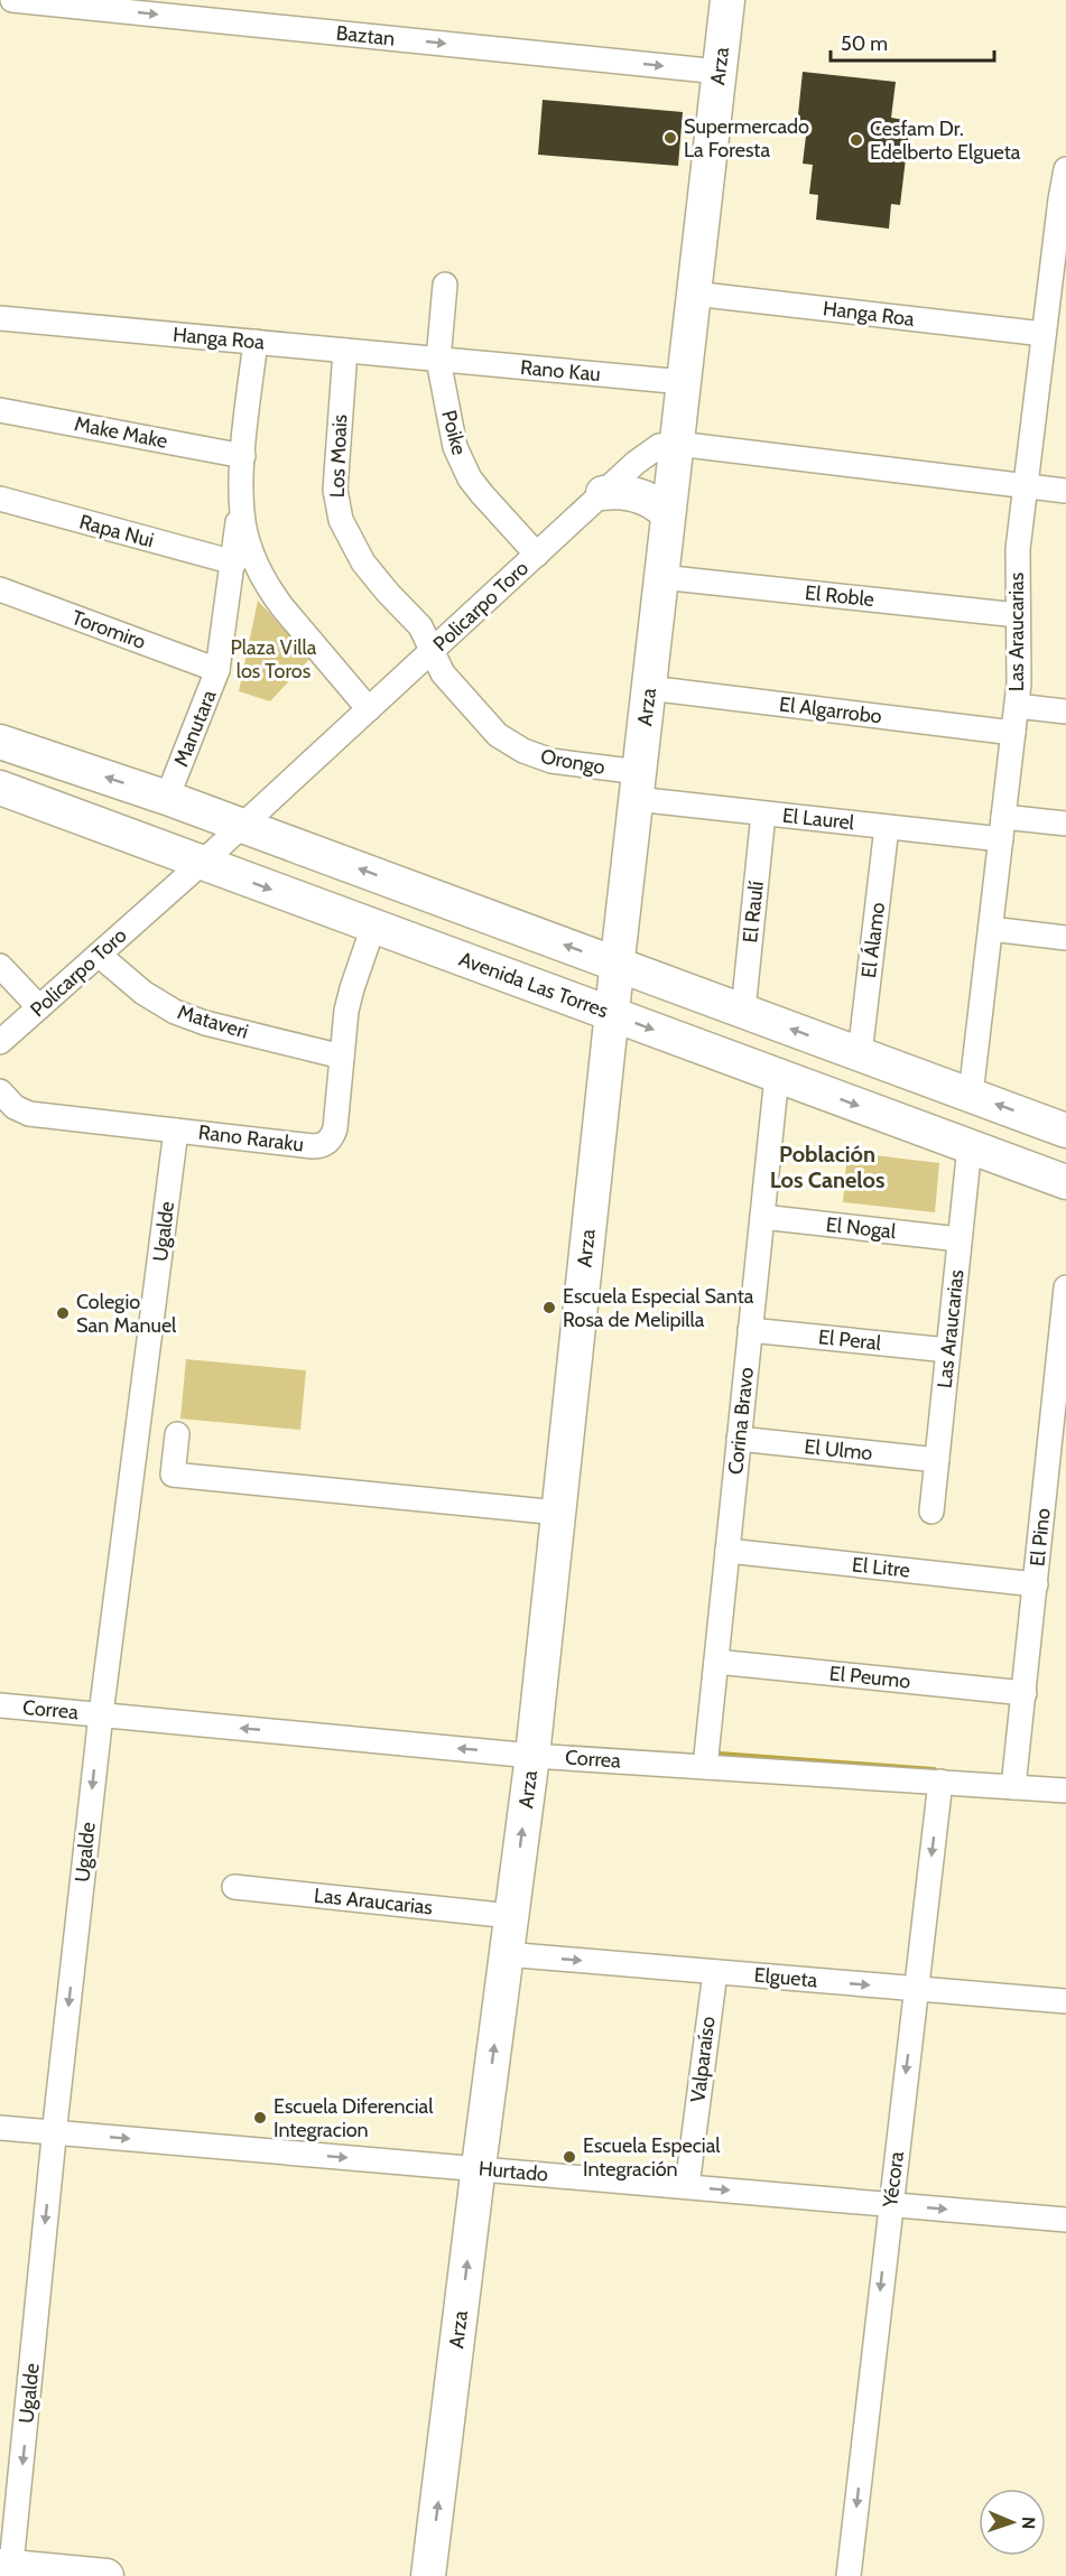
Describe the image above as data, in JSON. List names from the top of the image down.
{
  "streets": {
    "street": [
      "Baztan",
      "Arza",
      "Hanga Roa",
      "Rano Kau",
      "Make Make",
      "Poike",
      "Los Moais",
      "Rapa Nui",
      "El Roble",
      "Policarpo Toro",
      "Toromiro",
      "Las Araucarias",
      "El Algarrobo",
      "Manutara",
      "Orongo",
      "El Laurel",
      "El Raulí",
      "El Álamo",
      "Avenida Las Torres",
      "Mataveri",
      "Rano Raraku",
      "El Nogal",
      "Ugalde",
      "El Peral",
      "Corina Bravo",
      "El Ulmo",
      "El Pino",
      "El Litre",
      "El Peumo",
      "Correa",
      "Elgueta",
      "Valparaíso",
      "Hurtado",
      "Yécora"
    ]
  },
  "crossings": [
    ["Baztan", "Arza"],
    ["Arza", "Hanga Roa"],
    ["Arza", "Rano Kau"],
    ["Arza", "El Roble"],
    ["Arza", "Policarpo Toro"],
    ["Arza", "Las Araucarias"],
    ["Arza", "El Algarrobo"],
    ["Arza", "Orongo"],
    ["Arza", "El Laurel"],
    ["Arza", "Avenida Las Torres"],
    ["Arza", "Correa"],
    ["Arza", "Elgueta"],
    ["Arza", "Hurtado"],
    ["Hanga Roa", "Rano Kau"],
    ["Hanga Roa", "Poike"],
    ["Hanga Roa", "Los Moais"],
    ["Hanga Roa", "Las Araucarias"],
    ["Hanga Roa", "Manutara"],
    ["Rano Kau", "Poike"],
    ["Make Make", "Manutara"],
    ["Poike", "Policarpo Toro"],
    ["Los Moais", "Policarpo Toro"],
    ["Los Moais", "Orongo"],
    ["Rapa Nui", "Manutara"],
    ["El Roble", "Las Araucarias"],
    ["Policarpo Toro", "Las Araucarias"],
    ["Policarpo Toro", "Manutara"],
    ["Policarpo Toro", "Orongo"],
    ["Policarpo Toro", "Avenida Las Torres"],
    ["Policarpo Toro", "Mataveri"],
    ["Toromiro", "Manutara"],
    ["Las Araucarias", "El Algarrobo"],
    ["Las Araucarias", "El Laurel"],
    ["Las Araucarias", "Avenida Las Torres"],
    ["Las Araucarias", "El Nogal"],
    ["Las Araucarias", "El Peral"],
    ["Las Araucarias", "El Ulmo"],
    ["Orongo", "El Laurel"],
    ["El Laurel", "El Raulí"],
    ["El Laurel", "El Álamo"],
    ["Avenida Las Torres", "Rano Raraku"],
    ["Avenida Las Torres", "Corina Bravo"],
    ["Mataveri", "Rano Raraku"],
    ["Rano Raraku", "Ugalde"],
    ["El Nogal", "Corina Bravo"],
    ["Ugalde", "Correa"],
    ["Ugalde", "Hurtado"],
    ["El Peral", "Corina Bravo"],
    ["Corina Bravo", "El Ulmo"],
    ["Corina Bravo", "El Litre"],
    ["Corina Bravo", "El Peumo"],
    ["Corina Bravo", "Correa"],
    ["El Pino", "El Litre"],
    ["El Pino", "El Peumo"],
    ["El Pino", "Correa"],
    ["Correa", "Yécora"],
    ["Elgueta", "Valparaíso"],
    ["Elgueta", "Yécora"],
    ["Valparaíso", "Hurtado"],
    ["Hurtado", "Yécora"]
  ],
  "one_way": [
    "Baztan",
    "Ugalde",
    "Correa",
    "Elgueta",
    "Hurtado",
    "Yécora"
  ],
  "districts": ["Población Los Canelos"],
  "parks": ["Plaza Villa los Toros"],
  "places": [
    "Supermercado La Foresta",
    "Cesfam Dr. Edelberto Elgueta",
    "Escuela Especial Santa Rosa de Melipilla",
    "Colegio San Manuel",
    "Escuela Diferencial Integracion",
    "Escuela Especial Integración"
  ],
  "scale_bar": "50 m",
  "north": "right"
}
